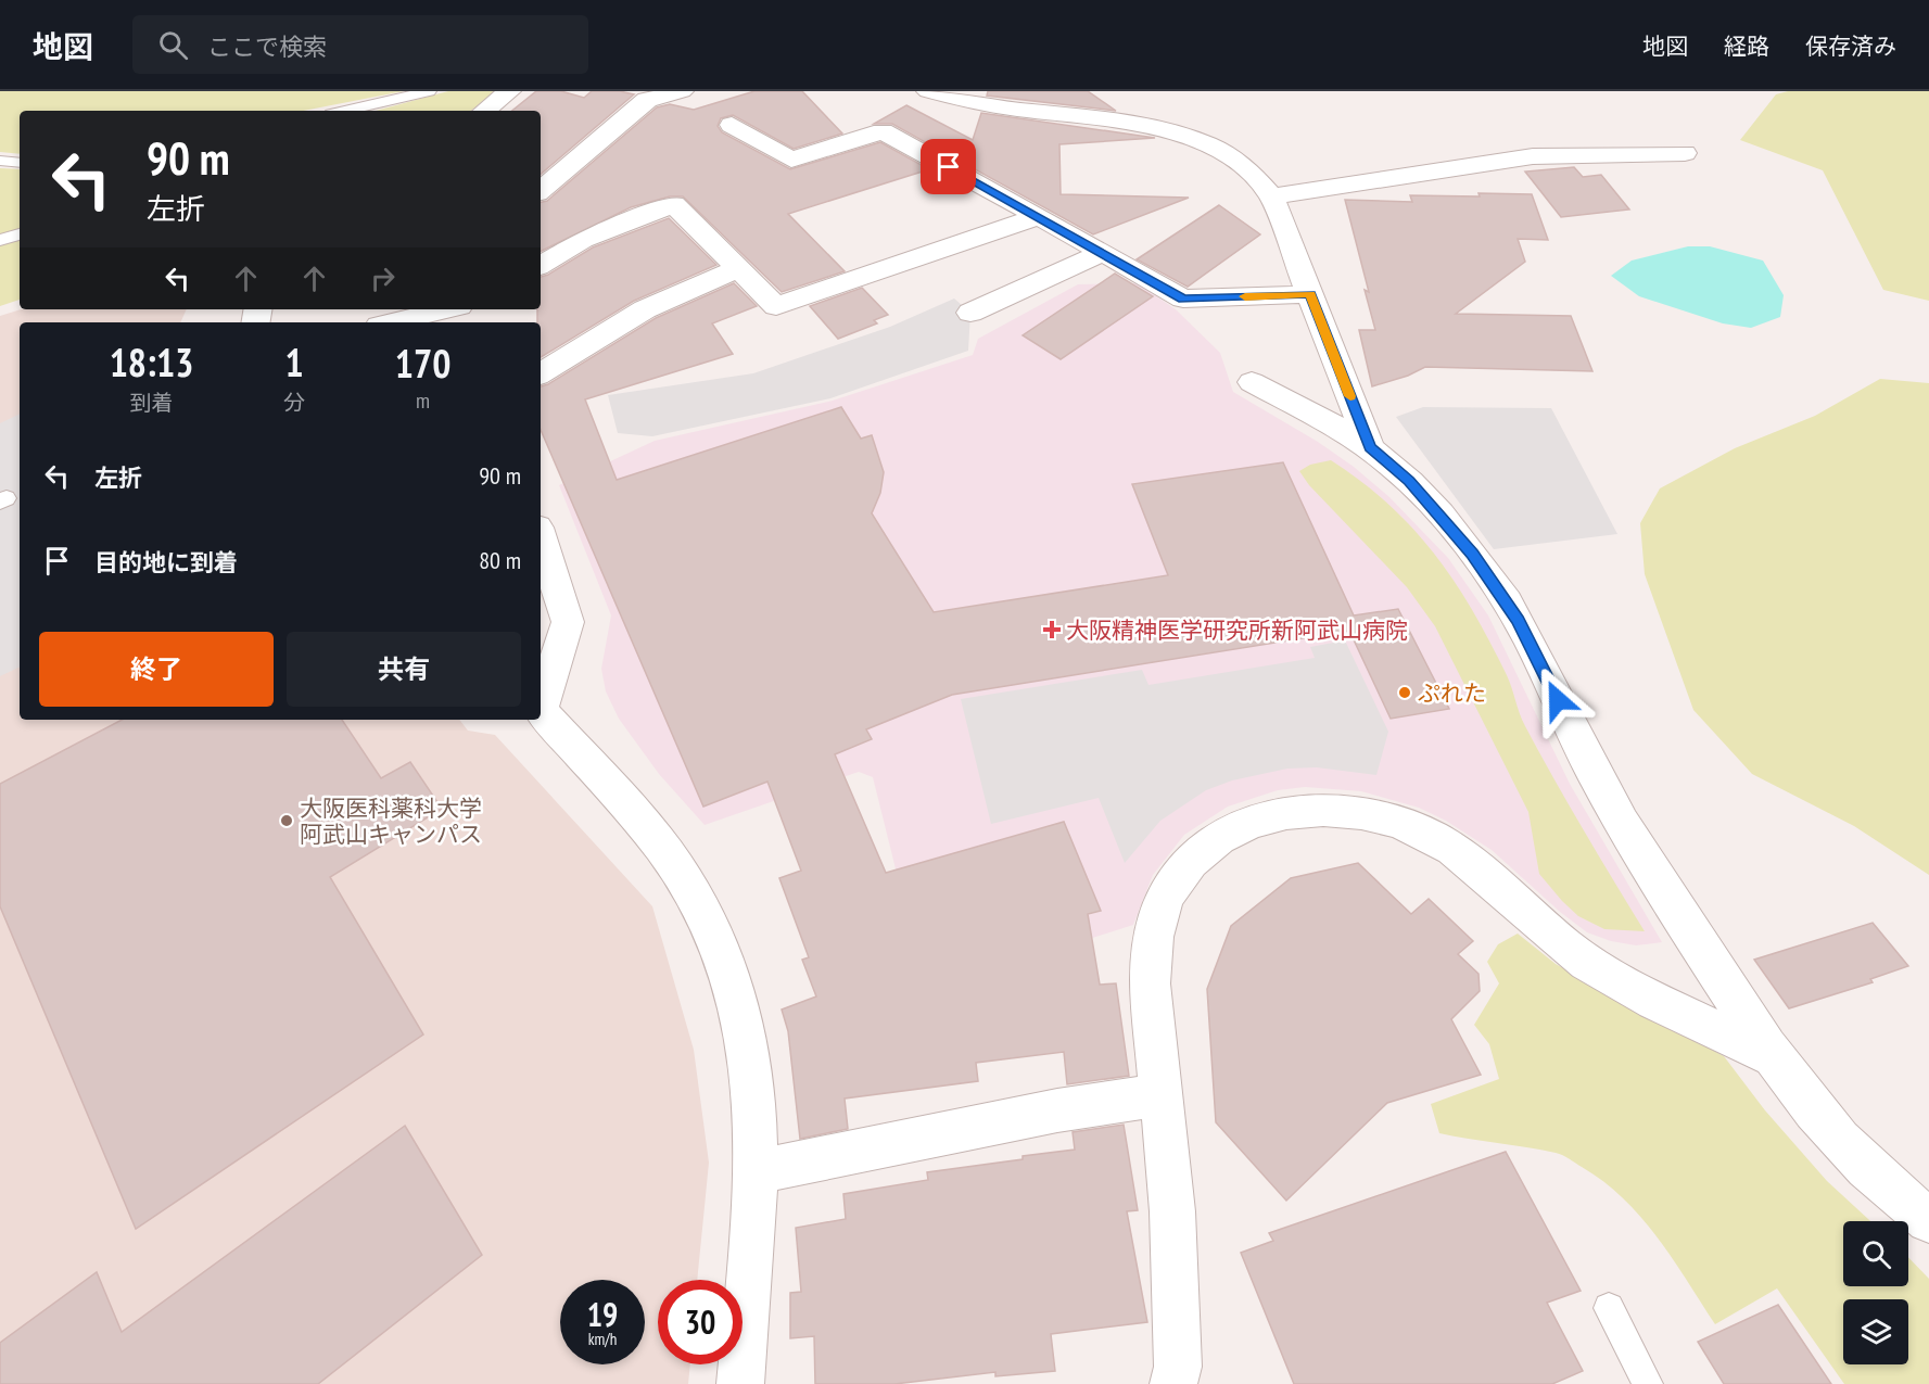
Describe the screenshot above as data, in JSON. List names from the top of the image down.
{
  "places": {
    "health": ["大阪精神医学研究所新阿武山病院"],
    "other": ["ぷれた", "大阪医科薬科大学 阿武山キャンパス"]
  },
  "page": {
    "header": "地図",
    "search": "ここで検索",
    "nav": ["地図", "経路", "保存済み"],
    "turn": ["90 m", "左折"],
    "eta": [
      "18:13",
      "到着",
      "1",
      "分",
      "170",
      "m"
    ],
    "list": [
      {
        "name": "左折",
        "value": "90 m"
      },
      {
        "name": "目的地に到着",
        "value": "80 m"
      }
    ],
    "buttons": ["終了", "共有"],
    "speed": "19 km/h",
    "limit": "30"
  }
}
